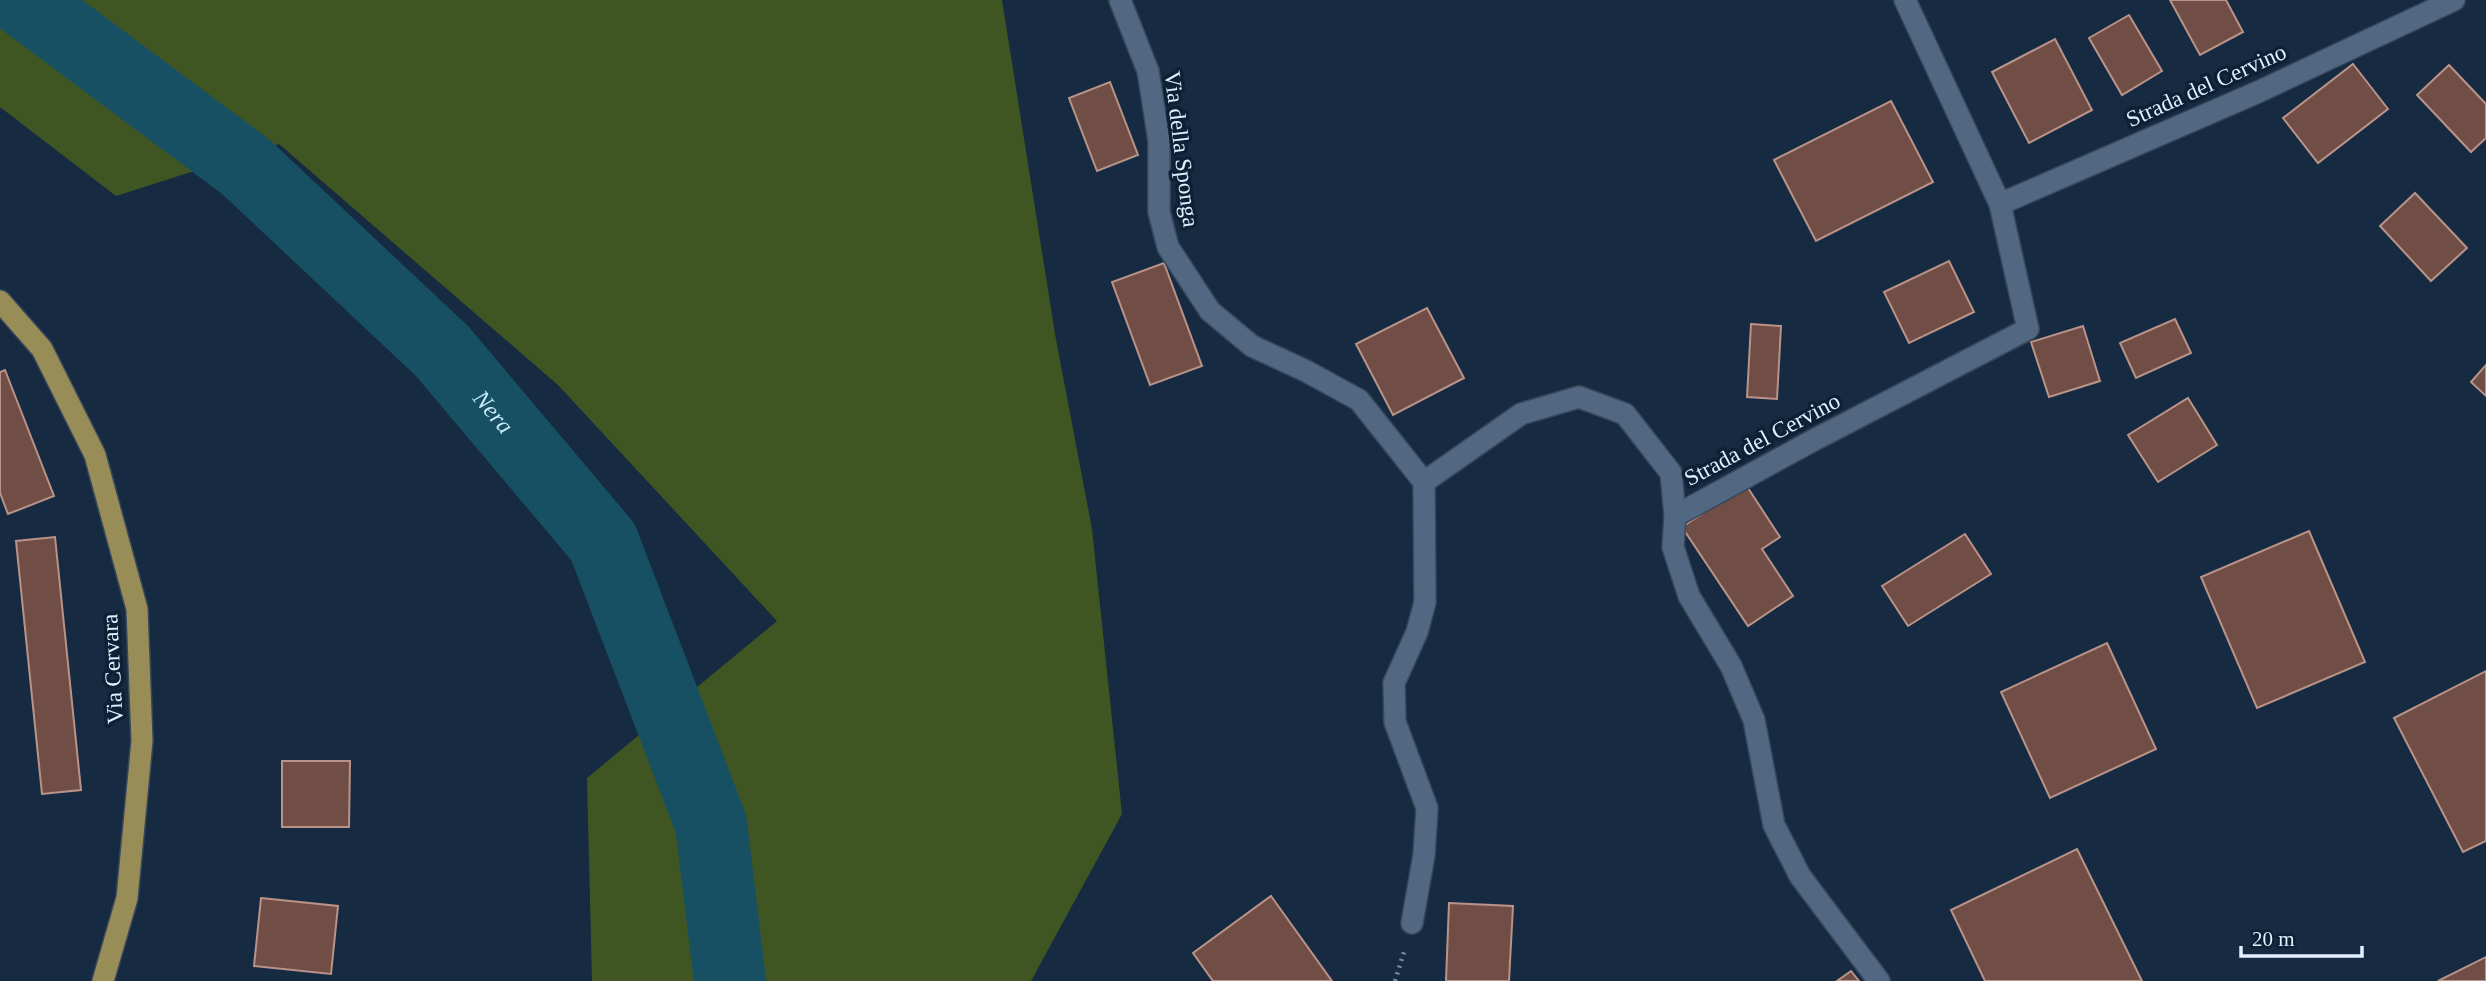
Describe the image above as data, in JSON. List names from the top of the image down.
{
  "streets": {
    "main road": ["Via Cervara"],
    "street": ["Strada del Cervino", "Via della Sponga"]
  },
  "crossings": [
    ["Strada del Cervino", "Via della Sponga"]
  ],
  "water": ["Nera"],
  "scale_bar": "20 m"
}
